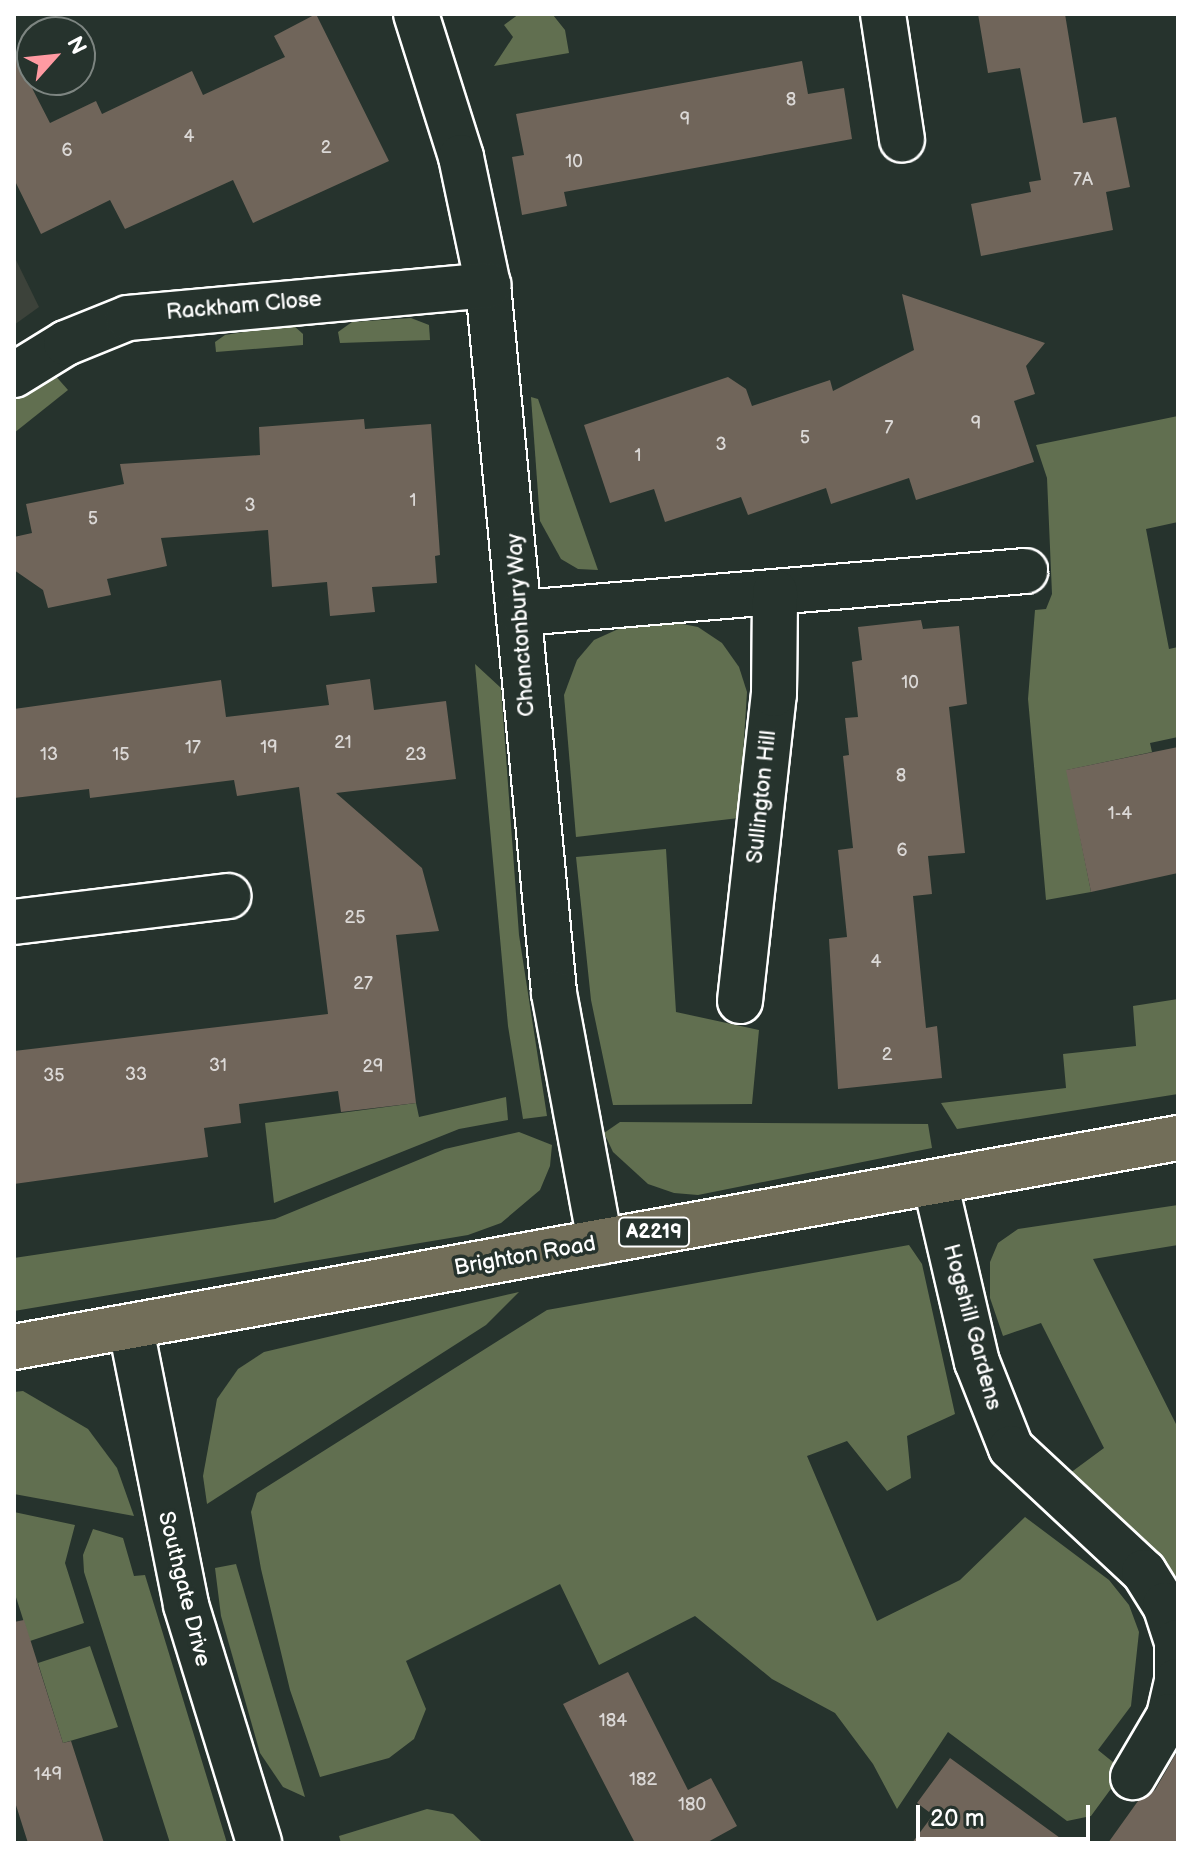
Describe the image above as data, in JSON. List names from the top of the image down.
{
  "streets": {
    "main road": ["A2219", "Brighton Road"],
    "street": [
      "Rackham Close",
      "Chanctonbury Way",
      "Sullington Hill",
      "Hogshill Gardens",
      "Southgate Drive"
    ]
  },
  "crossings": [
    ["Rackham Close", "Chanctonbury Way"],
    ["Chanctonbury Way", "Brighton Road"],
    ["Brighton Road", "Hogshill Gardens"],
    ["Brighton Road", "Southgate Drive"]
  ],
  "house_numbers": [
    "8",
    "9",
    "4",
    "2",
    "6",
    "10",
    "7A",
    "9",
    "7",
    "5",
    "3",
    "1",
    "1",
    "3",
    "5",
    "10",
    "21",
    "17",
    "19",
    "13",
    "15",
    "23",
    "8",
    "1-4",
    "6",
    "25",
    "4",
    "27",
    "2",
    "31",
    "29",
    "33",
    "35",
    "184",
    "149",
    "182",
    "180"
  ],
  "scale_bar": "20 m",
  "north": "top right"
}
